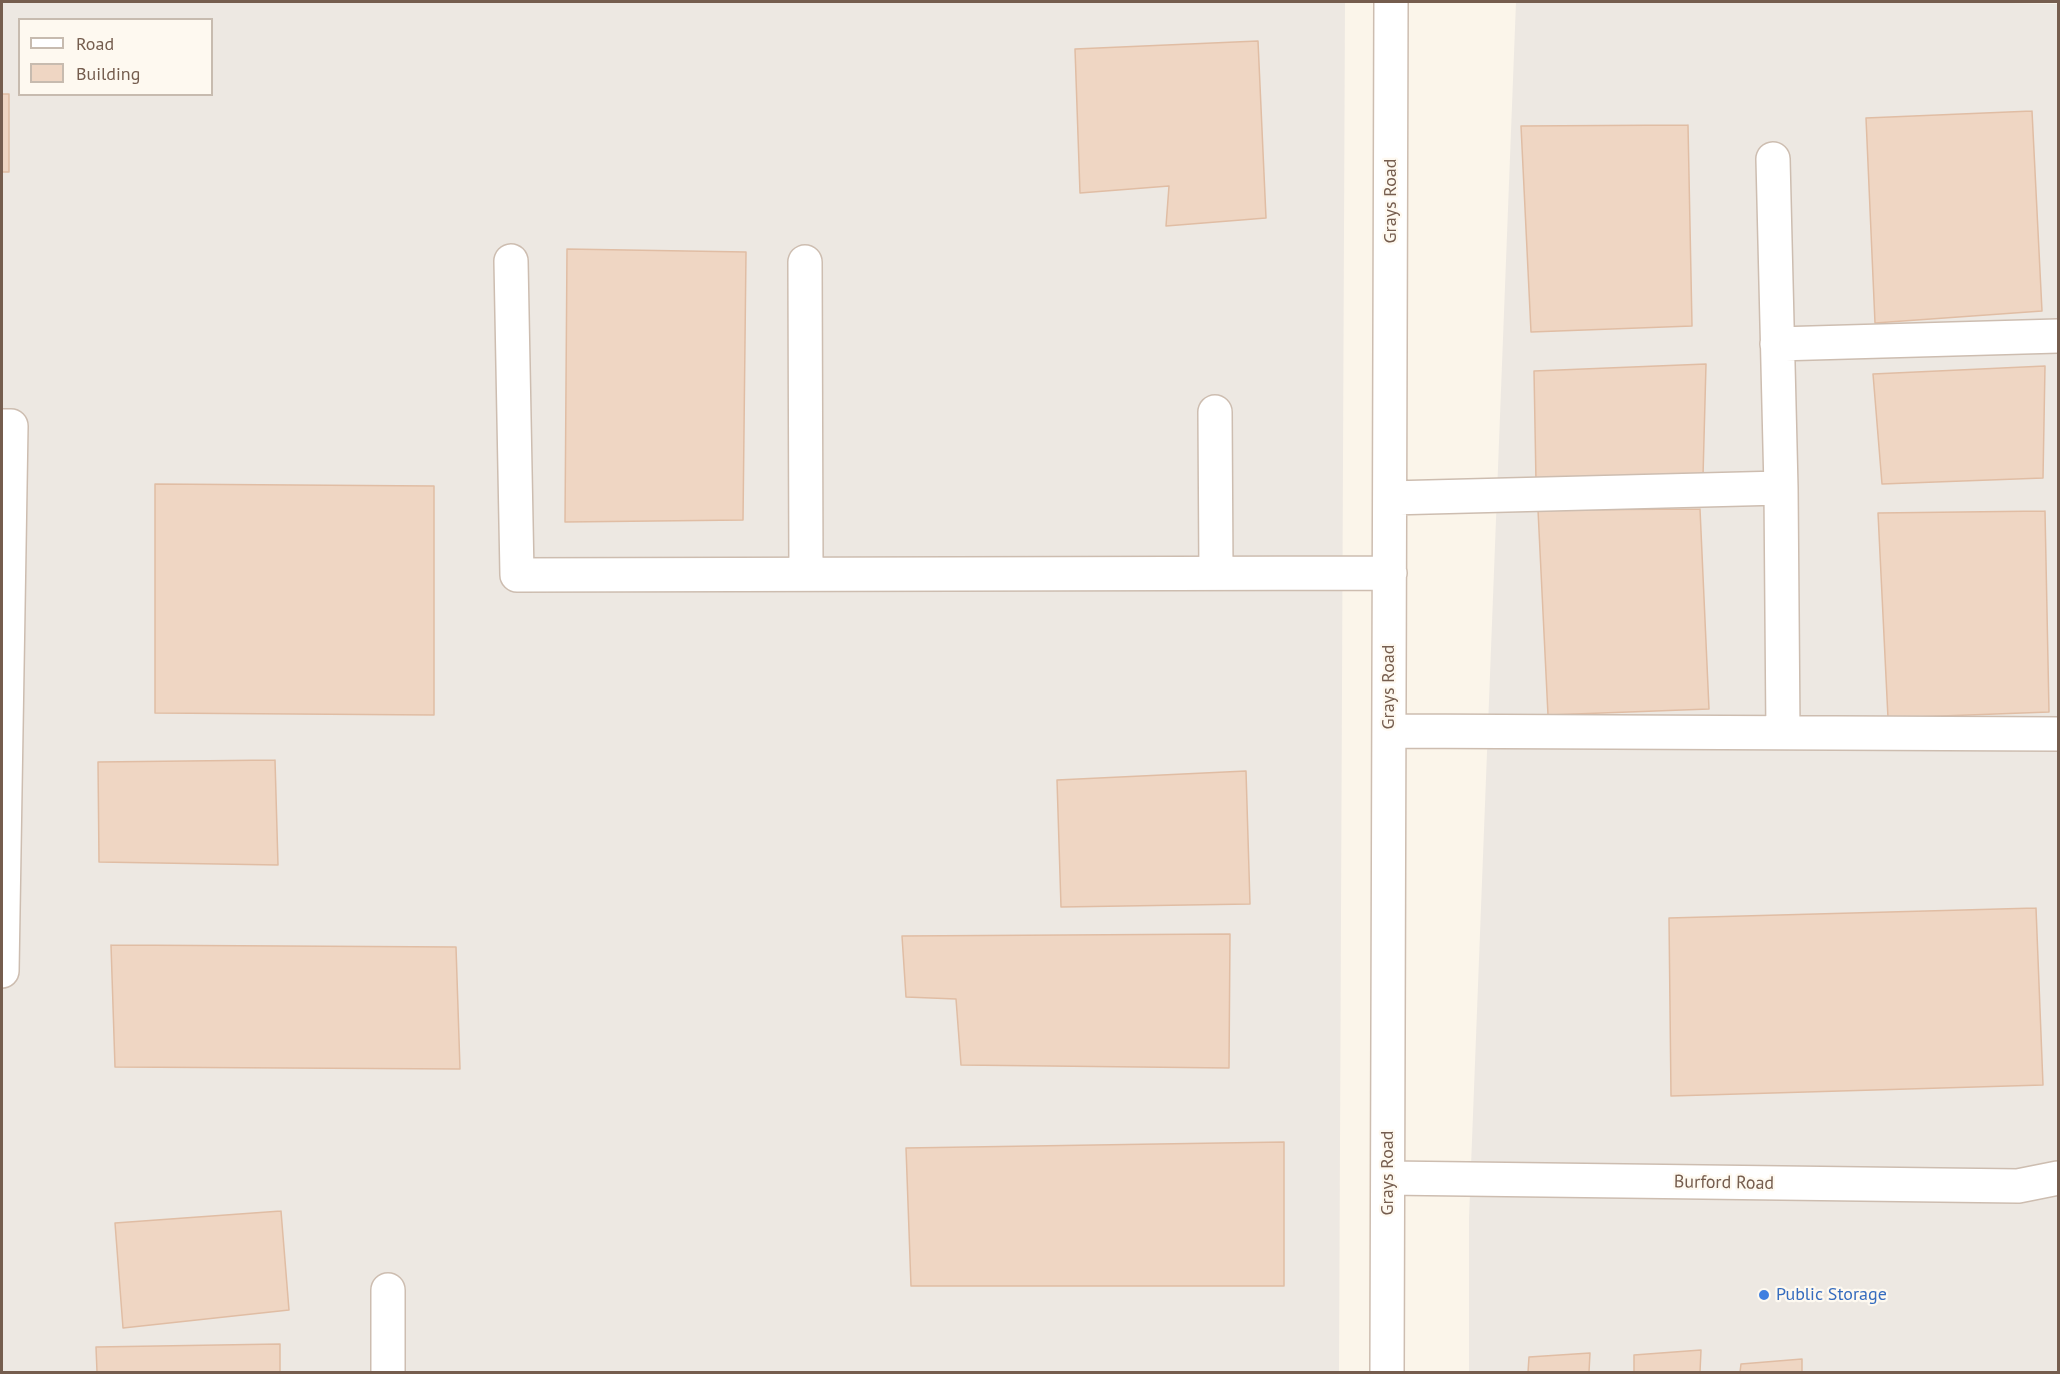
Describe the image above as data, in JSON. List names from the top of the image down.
{
  "streets": {
    "street": ["Grays Road", "Burford Road"]
  },
  "crossings": [
    ["Grays Road", "Burford Road"]
  ],
  "places": ["Public Storage"],
  "legend": ["Road", "Building"]
}
